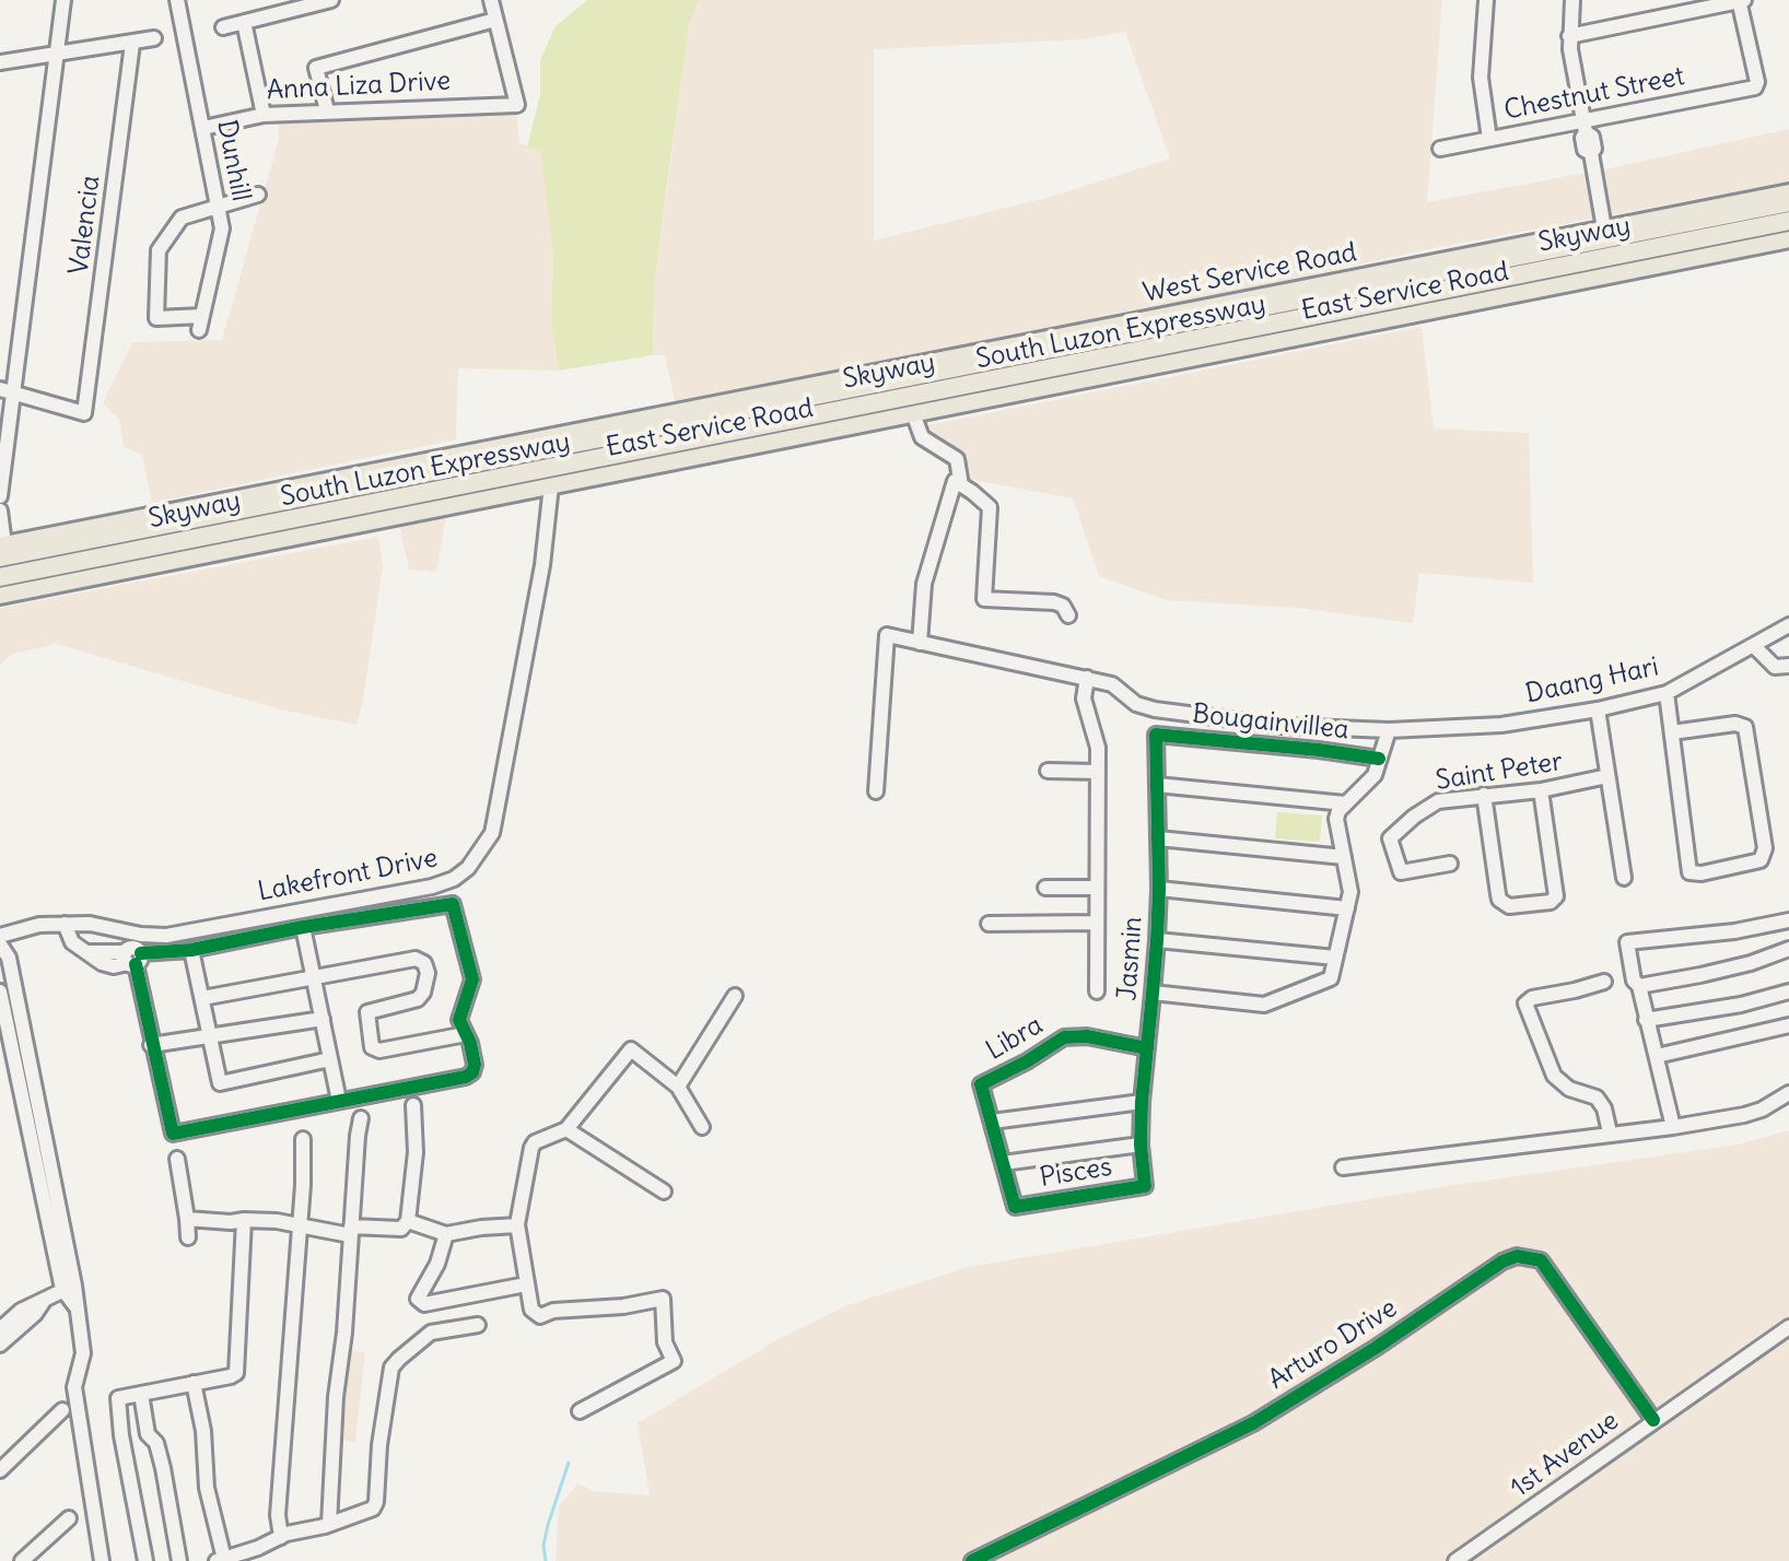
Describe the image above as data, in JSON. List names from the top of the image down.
{
  "streets": {
    "highway": ["Skyway", "South Luzon Expressway"],
    "main road": ["West Service Road", "East Service Road"],
    "street": [
      "Anna Liza Drive",
      "Chestnut Street",
      "Dunhill",
      "Valencia",
      "Daang Hari",
      "Bougainvillea",
      "Saint Peter",
      "Lakefront Drive",
      "Jasmin",
      "Libra",
      "Pisces",
      "Arturo Drive",
      "1st Avenue"
    ]
  },
  "crossings": [
    ["Anna Liza Drive", "Dunhill"],
    ["West Service Road", "South Luzon Expressway"],
    ["East Service Road", "Lakefront Drive"],
    ["Bougainvillea", "Jasmin"],
    ["Jasmin", "Libra"],
    ["Jasmin", "Pisces"],
    ["Libra", "Pisces"],
    ["Arturo Drive", "1st Avenue"]
  ]
}
